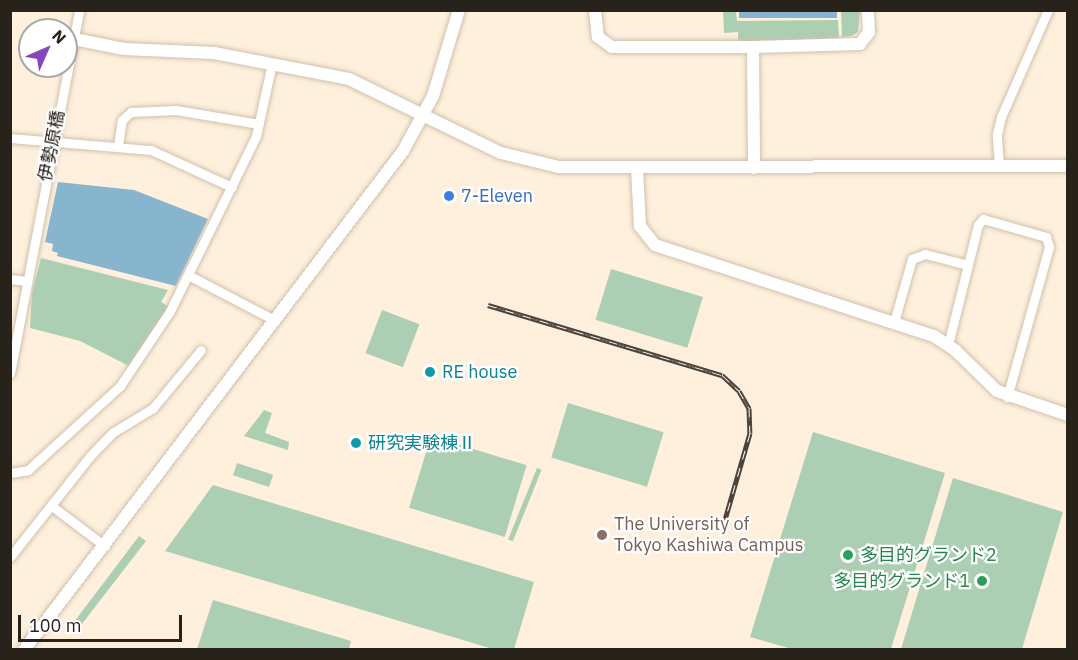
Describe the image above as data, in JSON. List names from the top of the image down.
{
  "streets": {
    "street": ["伊勢原橋"]
  },
  "places": [
    "7-Eleven",
    "RE house",
    "研究実験棟Ⅱ",
    "The University of Tokyo Kashiwa Campus",
    "多目的グランド2",
    "多目的グランド1"
  ],
  "scale_bar": "100 m",
  "north": "top right"
}
